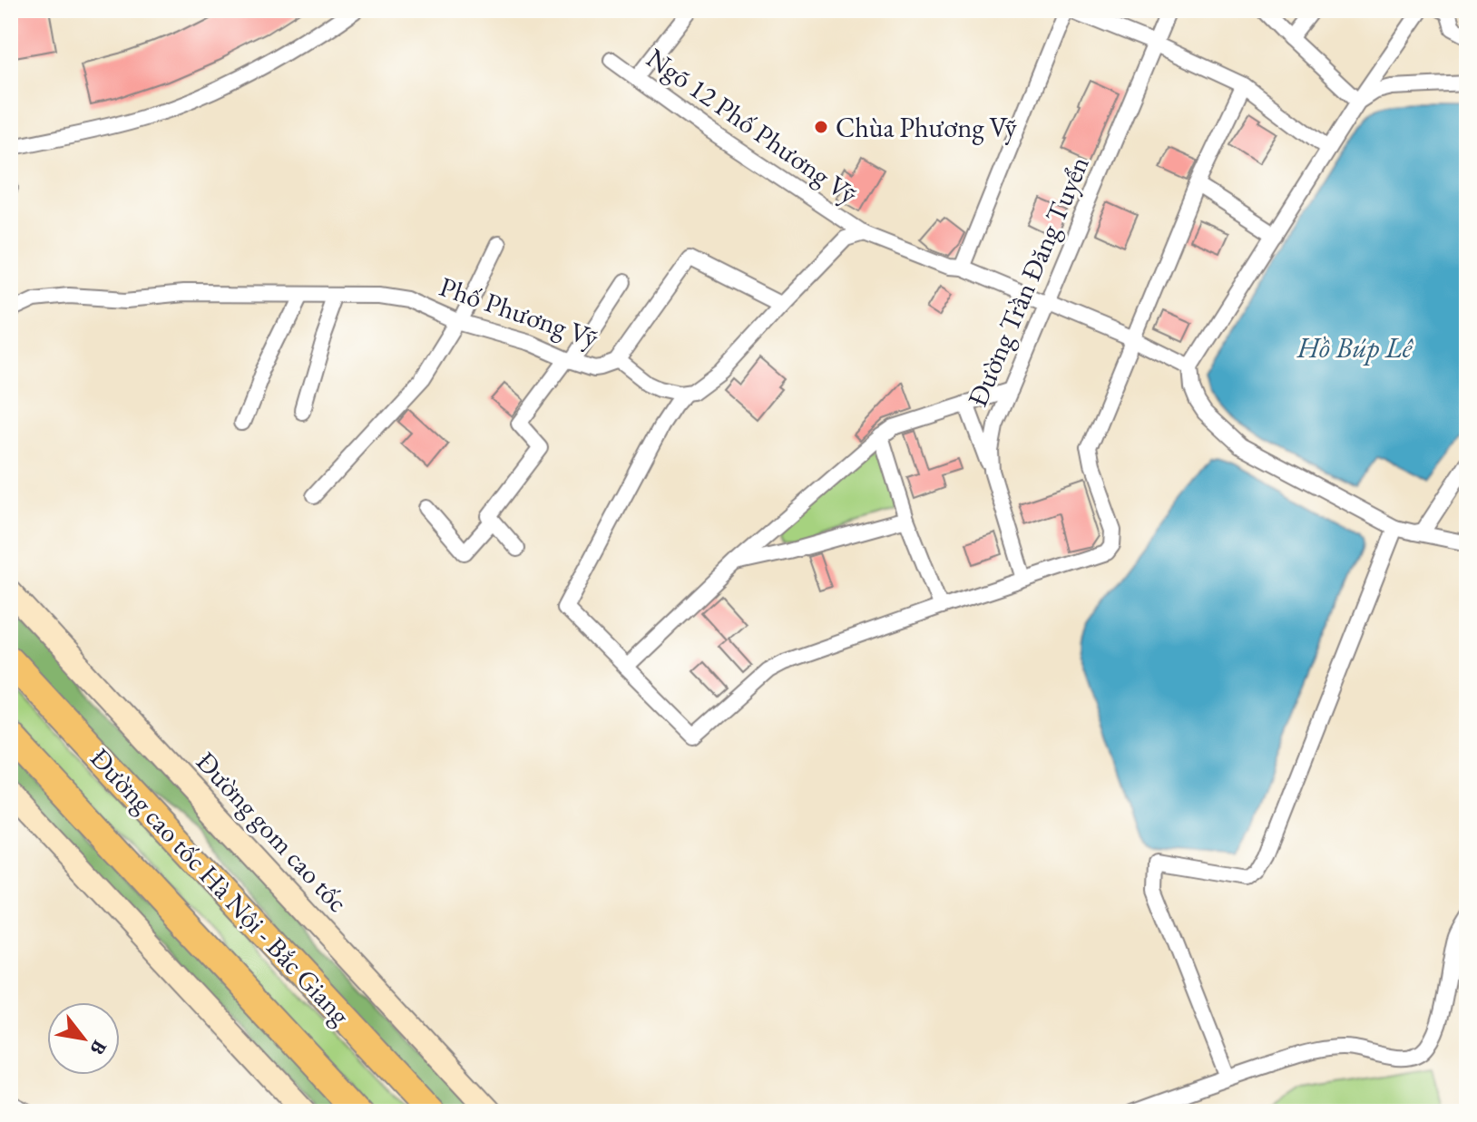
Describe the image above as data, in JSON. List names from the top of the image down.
{
  "streets": {
    "highway": ["Đường cao tốc Hà Nội - Bắc Giang"],
    "main road": ["Đường gom cao tốc"],
    "street": ["Ngõ 12 Phố Phương Vỹ", "Đường Trần Đăng Tuyển", "Phố Phương Vỹ"]
  },
  "water": ["Hồ Búp Lê"],
  "places": ["Chùa Phương Vỹ"],
  "north": "bottom right"
}
